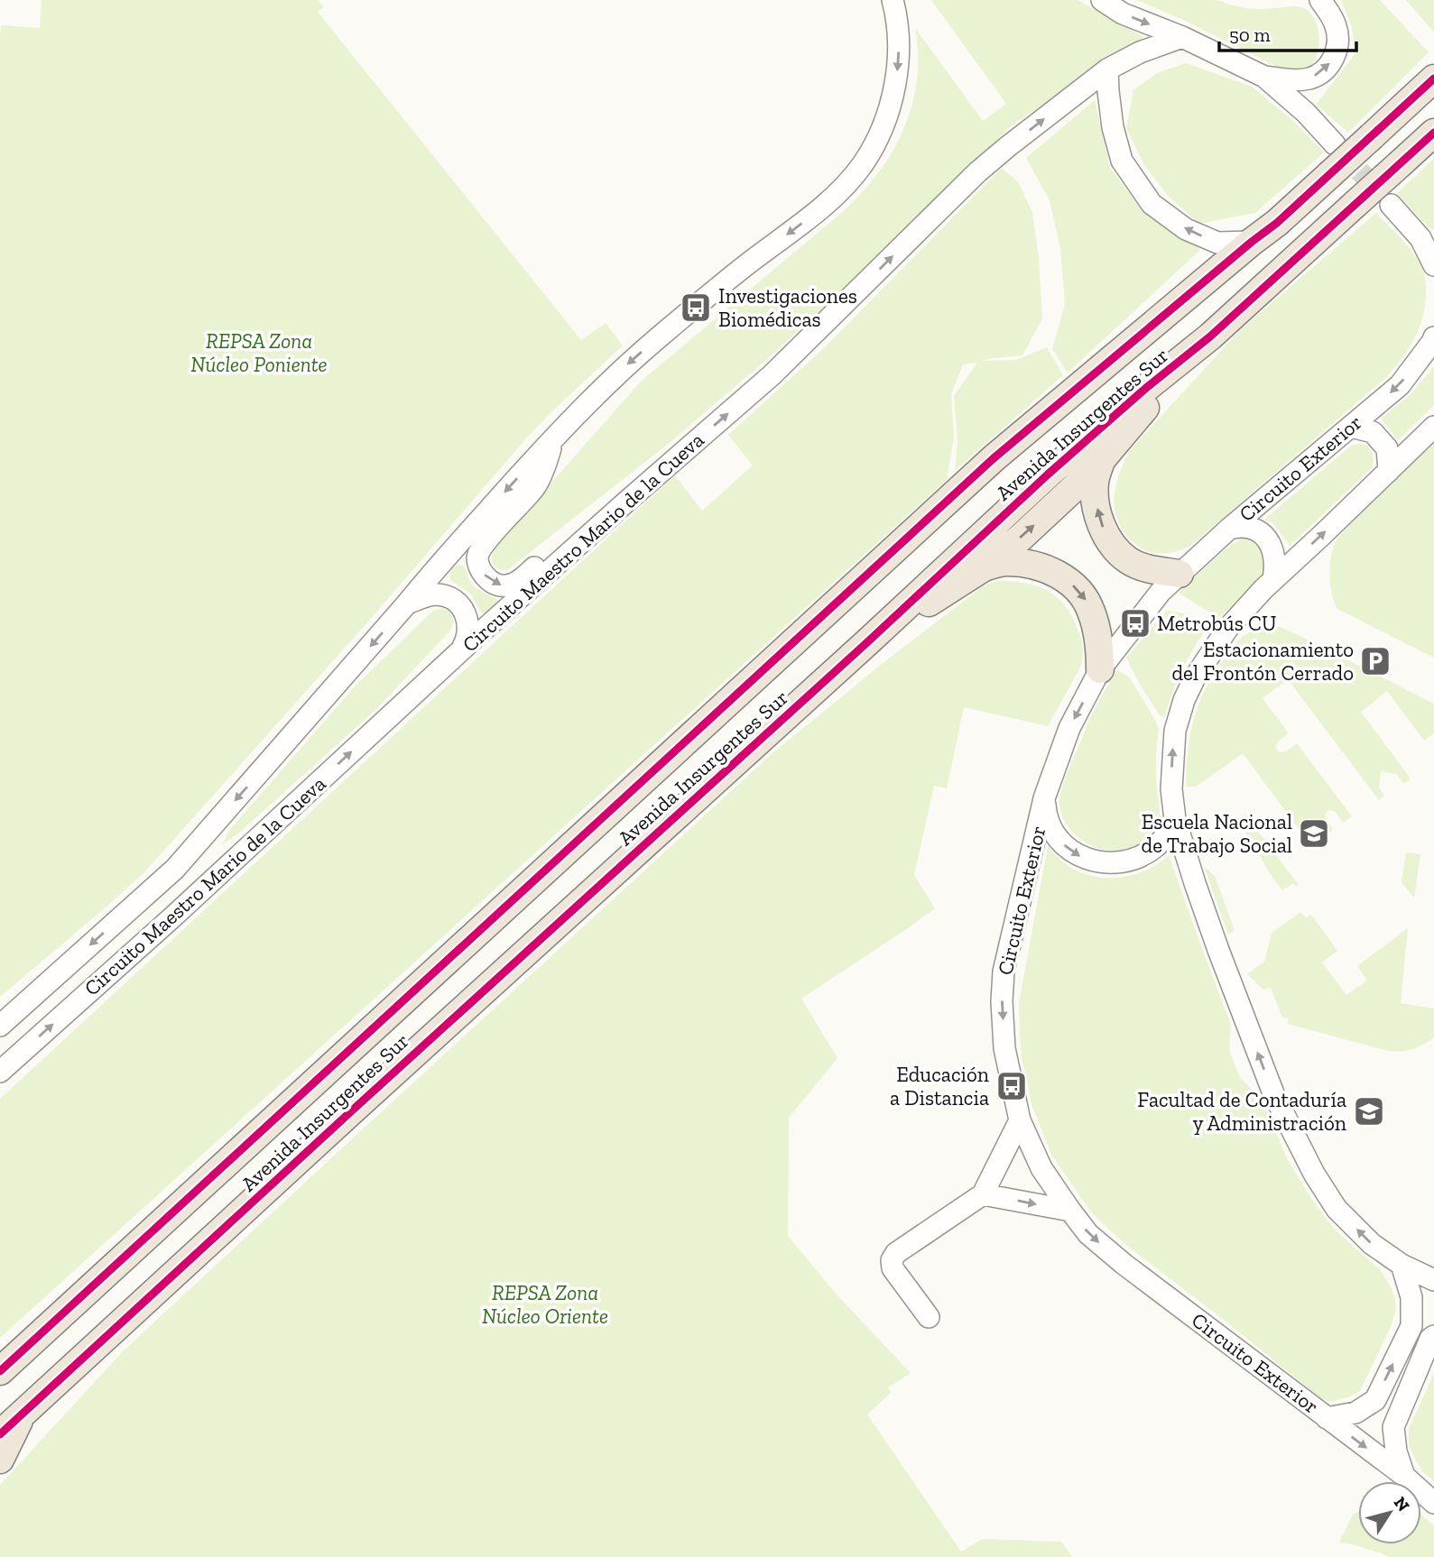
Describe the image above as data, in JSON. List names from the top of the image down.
{
  "streets": {
    "main road": ["Avenida Insurgentes Sur"],
    "street": ["Circuito Exterior", "Circuito Maestro Mario de la Cueva"]
  },
  "one_way": ["Circuito Exterior"],
  "parks": ["REPSA Zona Núcleo Poniente", "REPSA Zona Núcleo Oriente"],
  "places": {
    "bus stop": ["Investigaciones Biomédicas", "Metrobús CU", "Educación a Distancia"],
    "parking": ["Estacionamiento del Frontón Cerrado"],
    "school or university": ["Escuela Nacional de Trabajo Social", "Facultad de Contaduría y Administración"]
  },
  "scale_bar": "50 m",
  "north": "top right"
}
